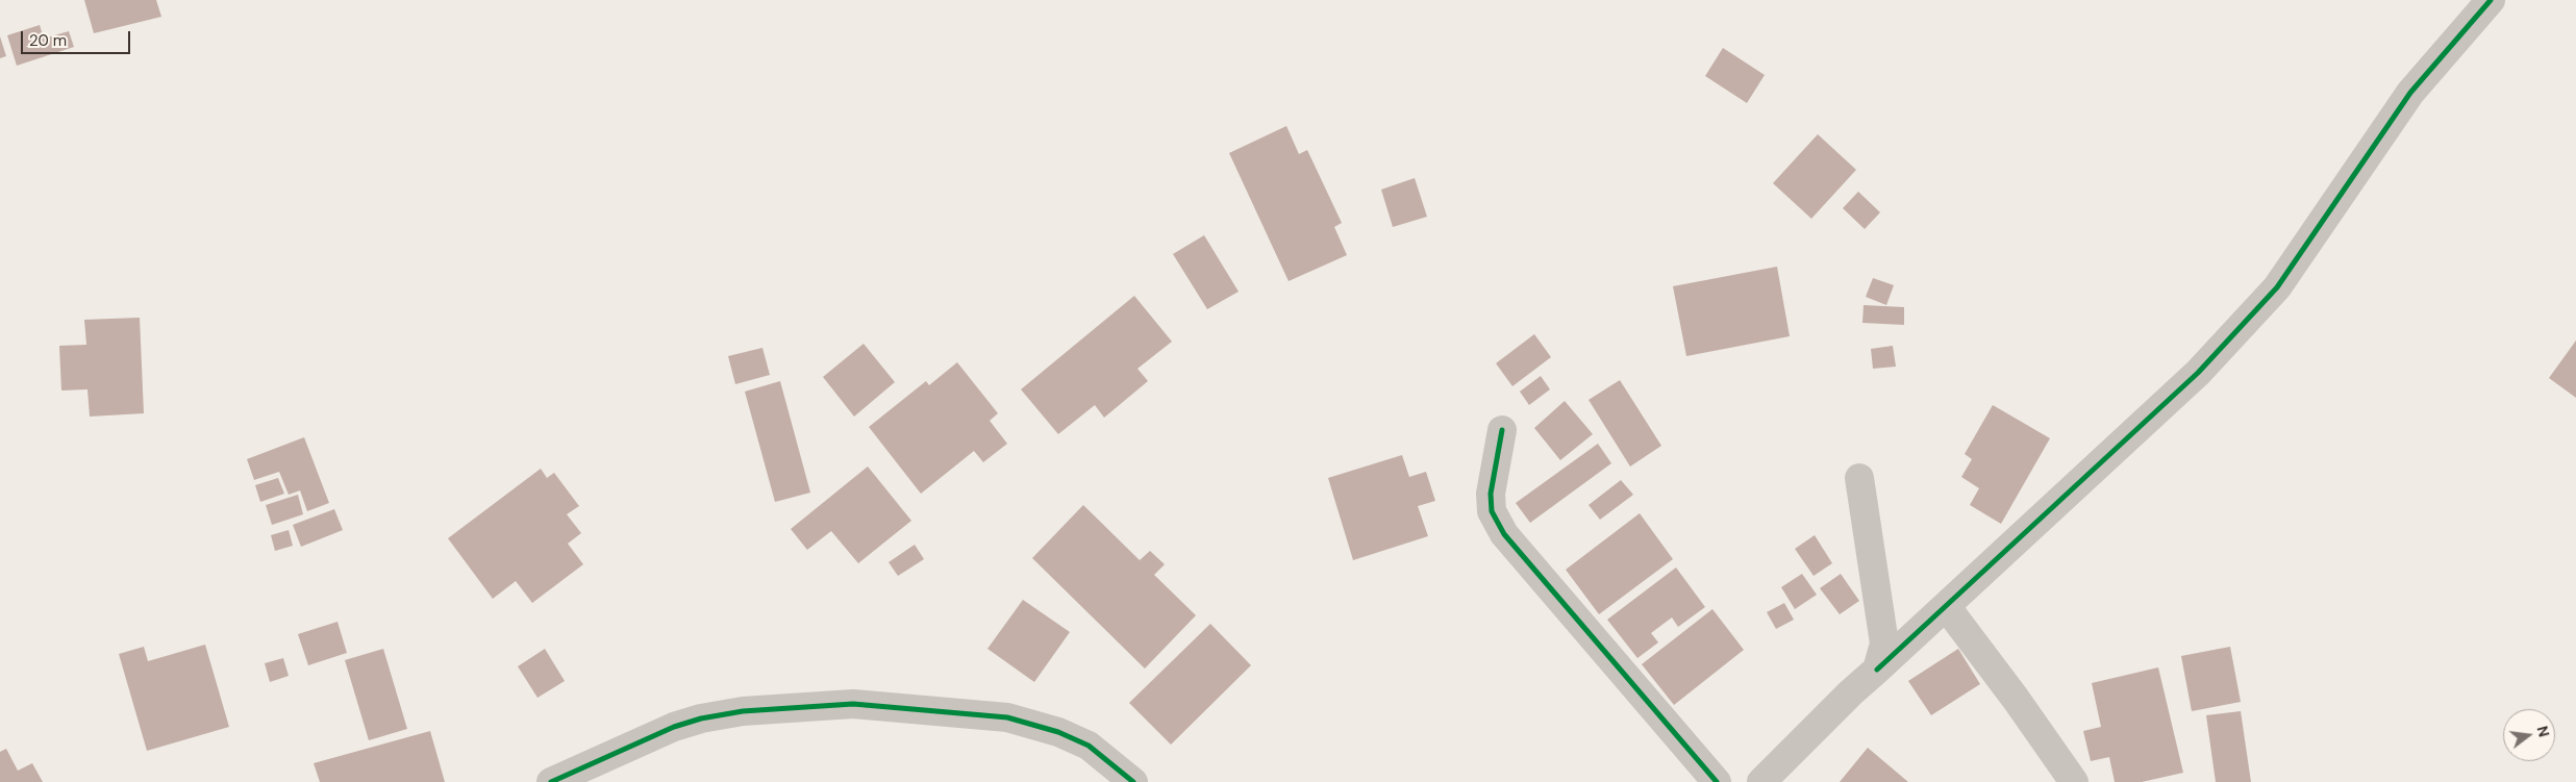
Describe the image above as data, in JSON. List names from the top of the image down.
{
  "scale_bar": "20 m",
  "north": "right"
}
